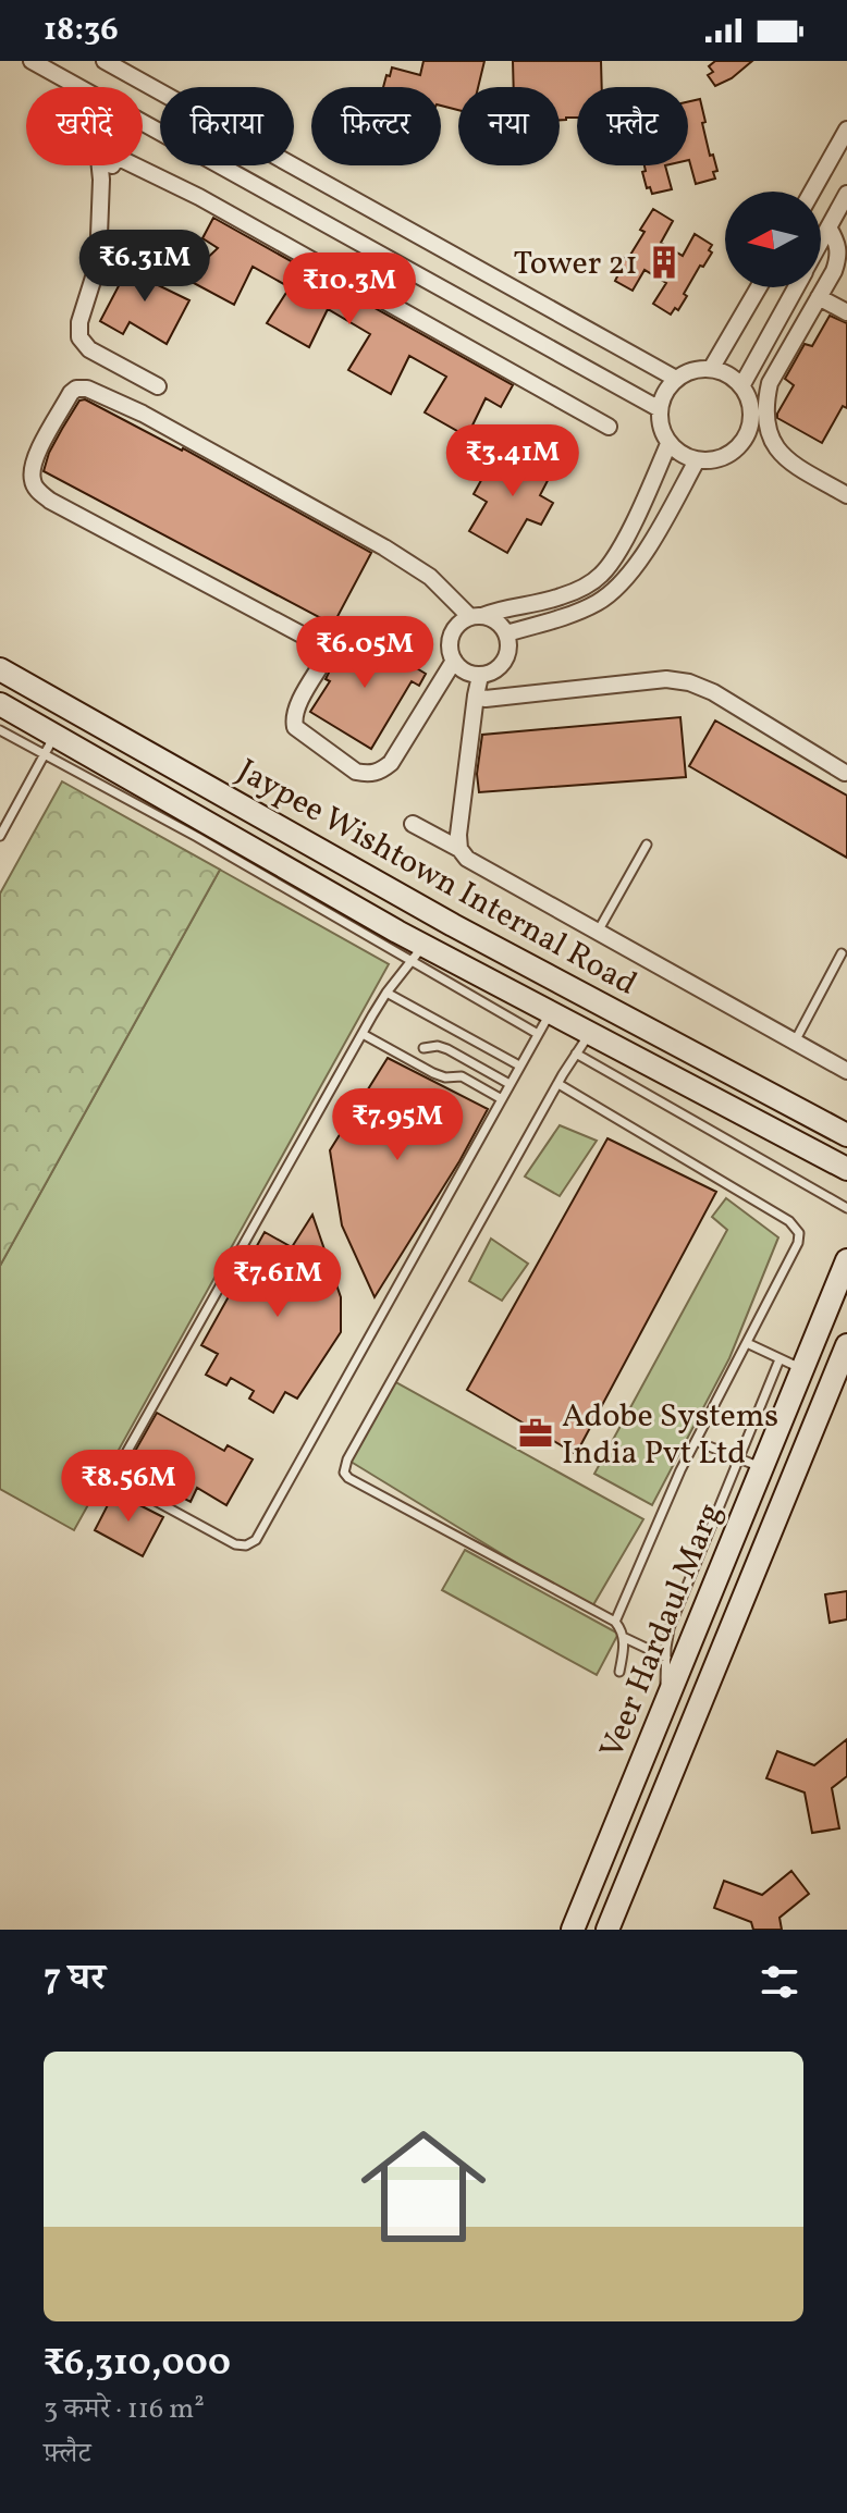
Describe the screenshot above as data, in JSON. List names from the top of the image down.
{
  "streets": {
    "street": ["Jaypee Wishtown Internal Road", "Veer Hardaul Marg"]
  },
  "places": {
    "building": ["Tower 21"],
    "office": ["Adobe Systems India Pvt Ltd"]
  },
  "north": "left",
  "page": {
    "status": "18:36",
    "chip": [
      "खरीदें",
      "किराया",
      "फ़िल्टर",
      "नया",
      "फ़्लैट"
    ],
    "price": [
      "₹6.31M",
      "₹10.3M",
      "₹3.41M",
      "₹6.05M",
      "₹7.95M",
      "₹7.61M",
      "₹8.56M"
    ],
    "heading": "7 घर",
    "list": [
      {
        "name": "₹6,310,000",
        "note": "3 कमरे · 116 m² · फ़्लैट"
      }
    ]
  }
}
